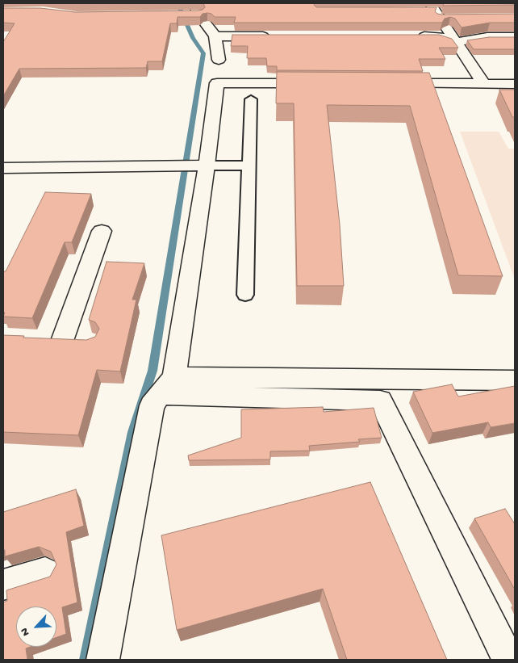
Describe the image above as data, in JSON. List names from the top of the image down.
{
  "north": "bottom left"
}
